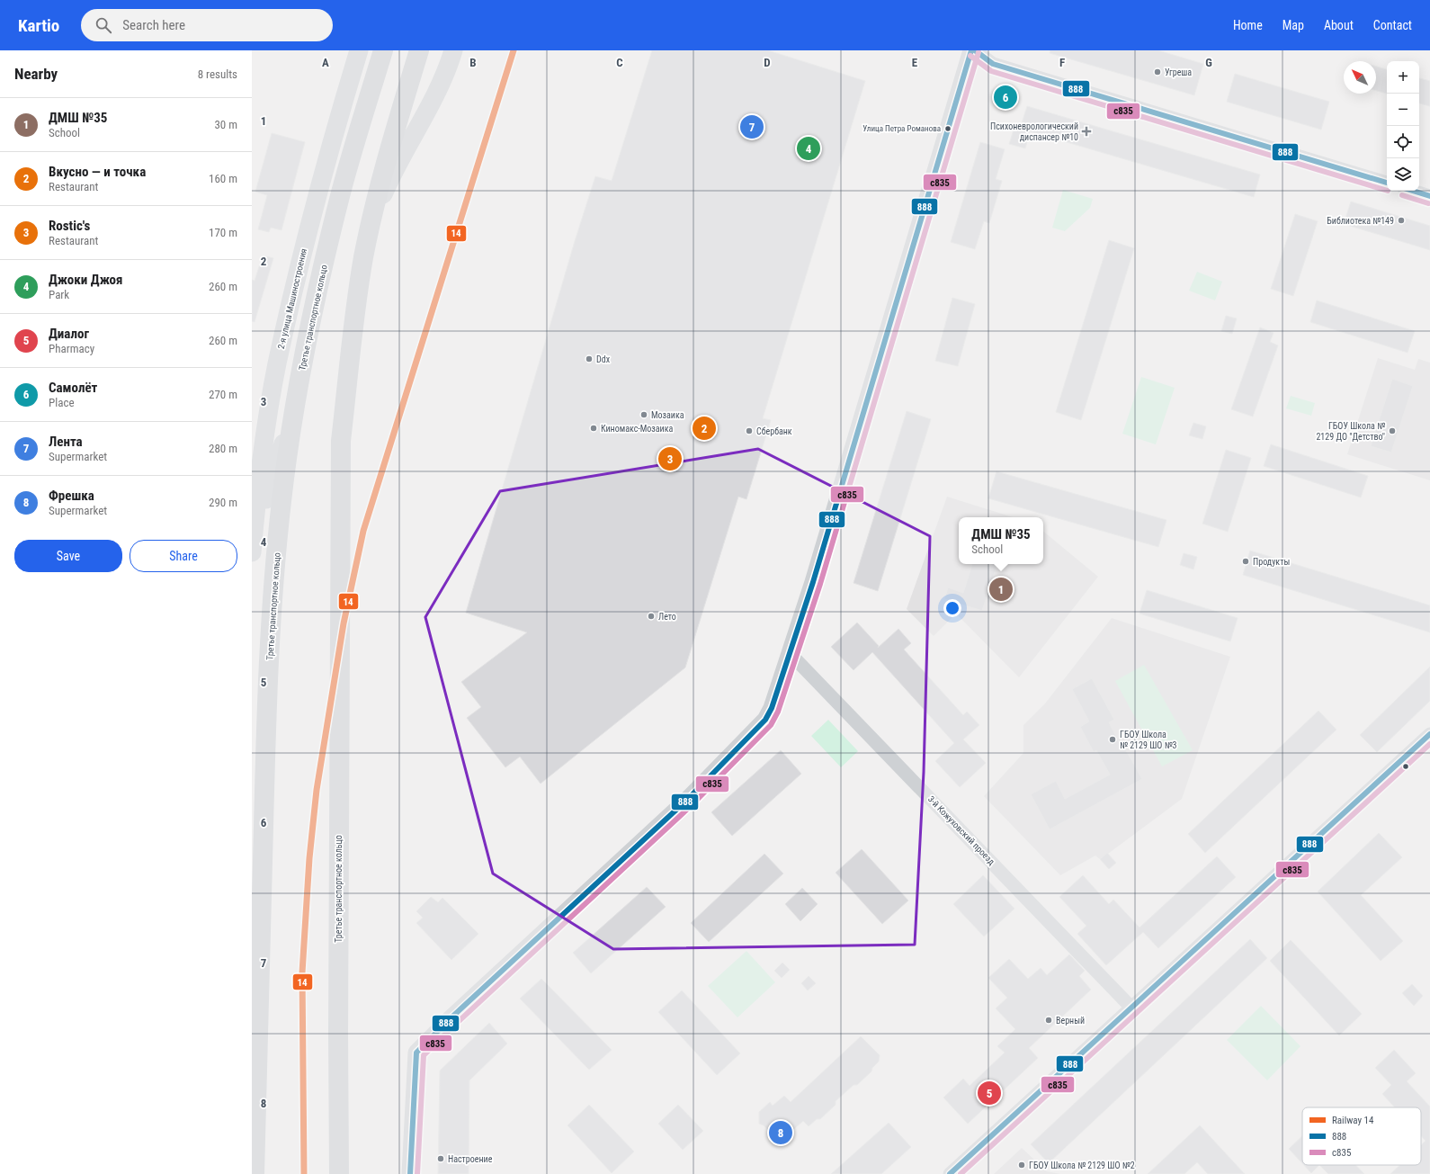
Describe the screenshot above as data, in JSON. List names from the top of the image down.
{
  "streets": {
    "main road": ["2-я улица Машиностроения", "Третье транспортное кольцо"],
    "street": ["3-й Кожуховский проезд"]
  },
  "places": {
    "other": [
      "Угреша",
      "Улица Петра Романова",
      "Библиотека №149",
      "Ddx",
      "Мозаика",
      "Киномакс-Мозаика",
      "Сбербанк",
      "ГБОУ Школа № 2129 ДО \"Детство\"",
      "Продукты",
      "Лето",
      "ГБОУ Школа № 2129 ШО №3",
      "Верный",
      "Настроение",
      "ГБОУ Школа № 2129 ШО №2"
    ],
    "health": ["Психоневрологический диспансер №10"]
  },
  "lines": ["rail line 14", "transit line 888", "transit line с835"],
  "legend": ["Railway 14", "888", "с835"],
  "north": "top left",
  "page": {
    "header": "Kartio",
    "search": "Search here",
    "nav": [
      "Home",
      "Map",
      "About",
      "Contact"
    ],
    "heading": ["Nearby", "8 results"],
    "map_buttons": ["+", "−"],
    "pins": [
      "6",
      "7",
      "4",
      "2",
      "3",
      "1",
      "5",
      "8"
    ],
    "list": [
      {
        "mark": "1",
        "name": "ДМШ №35",
        "note": "School",
        "value": "30 m"
      },
      {
        "mark": "2",
        "name": "Вкусно — и точка",
        "note": "Restaurant",
        "value": "160 m"
      },
      {
        "mark": "3",
        "name": "Rostic's",
        "note": "Restaurant",
        "value": "170 m"
      },
      {
        "mark": "4",
        "name": "Джоки Джоя",
        "note": "Park",
        "value": "260 m"
      },
      {
        "mark": "5",
        "name": "Диалог",
        "note": "Pharmacy",
        "value": "260 m"
      },
      {
        "mark": "6",
        "name": "Самолёт",
        "note": "Place",
        "value": "270 m"
      },
      {
        "mark": "7",
        "name": "Лента",
        "note": "Supermarket",
        "value": "280 m"
      },
      {
        "mark": "8",
        "name": "Фрешка",
        "note": "Supermarket",
        "value": "290 m"
      }
    ],
    "popup": ["ДМШ №35", "School"],
    "buttons": ["Save", "Share"]
  },
  "grid": {
    "columns": [
      "A",
      "B",
      "C",
      "D",
      "E",
      "F",
      "G"
    ],
    "rows": [
      "1",
      "2",
      "3",
      "4",
      "5",
      "6",
      "7",
      "8"
    ]
  }
}
